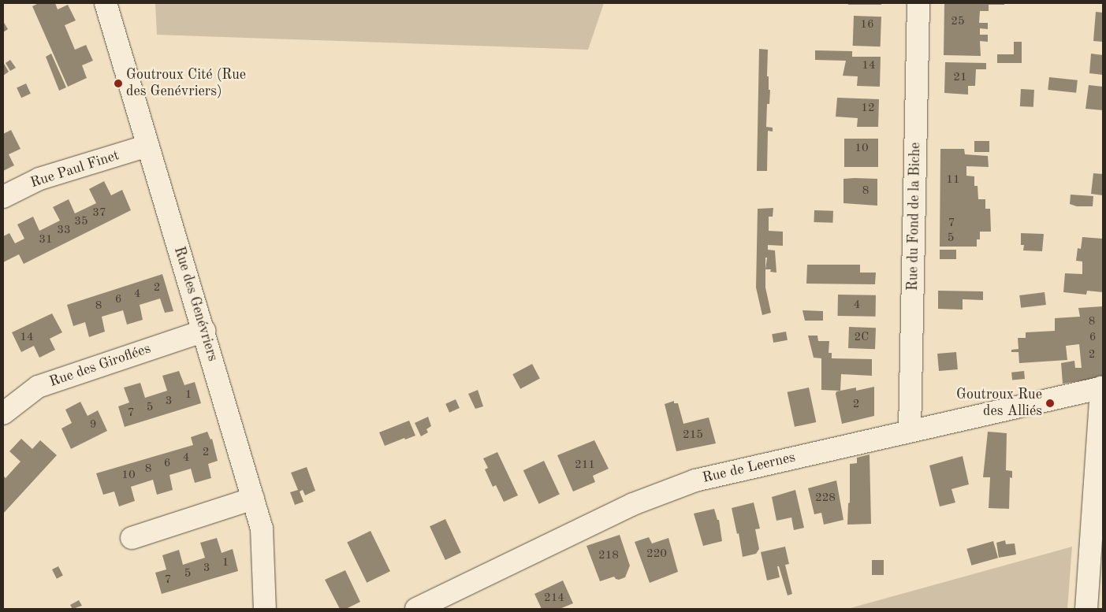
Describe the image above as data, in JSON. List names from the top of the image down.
{
  "streets": {
    "street": [
      "Rue Paul Finet",
      "Rue du Fond de la Biche",
      "Rue des Genévriers",
      "Rue des Giroflées",
      "Rue de Leernes"
    ]
  },
  "crossings": [
    ["Rue Paul Finet", "Rue des Genévriers"],
    ["Rue du Fond de la Biche", "Rue de Leernes"],
    ["Rue des Genévriers", "Rue des Giroflées"]
  ],
  "places": ["Goutroux Cité (Rue des Genévriers)", "Goutroux Rue des Alliés"],
  "house_numbers": [
    "25",
    "16",
    "14",
    "21",
    "12",
    "10",
    "11",
    "8",
    "37",
    "35",
    "7",
    "33",
    "5",
    "31",
    "2",
    "4",
    "6",
    "4",
    "8",
    "8",
    "14",
    "2C",
    "6",
    "2",
    "1",
    "3",
    "2",
    "5",
    "7",
    "9",
    "215",
    "2",
    "4",
    "6",
    "211",
    "8",
    "10",
    "228",
    "220",
    "218",
    "1",
    "3",
    "5",
    "7",
    "214"
  ]
}
